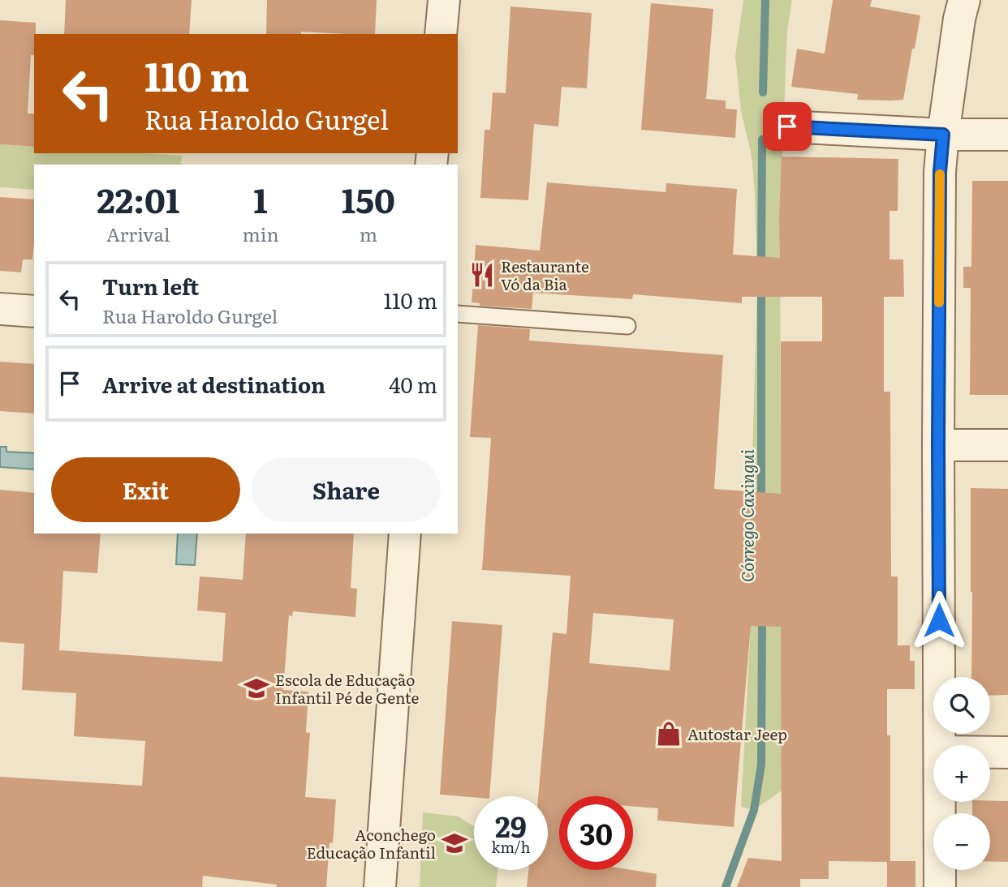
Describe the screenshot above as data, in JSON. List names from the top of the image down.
{
  "water": ["Córrego Caxingui"],
  "places": {
    "restaurant": ["Restaurante Vó da Bia"],
    "school or university": ["Escola de Educação Infantil Pé de Gente", "Aconchego Educação Infantil"],
    "shop": ["Autostar Jeep"]
  },
  "page": {
    "turn": ["110 m", "Rua Haroldo Gurgel"],
    "eta": [
      "22:01",
      "Arrival",
      "1",
      "min",
      "150",
      "m"
    ],
    "list": [
      {
        "name": "Turn left",
        "note": "Rua Haroldo Gurgel",
        "value": "110 m"
      },
      {
        "name": "Arrive at destination",
        "value": "40 m"
      }
    ],
    "buttons": ["Exit", "Share"],
    "map_buttons": ["+", "−"],
    "speed": "29 km/h",
    "limit": "30"
  }
}
